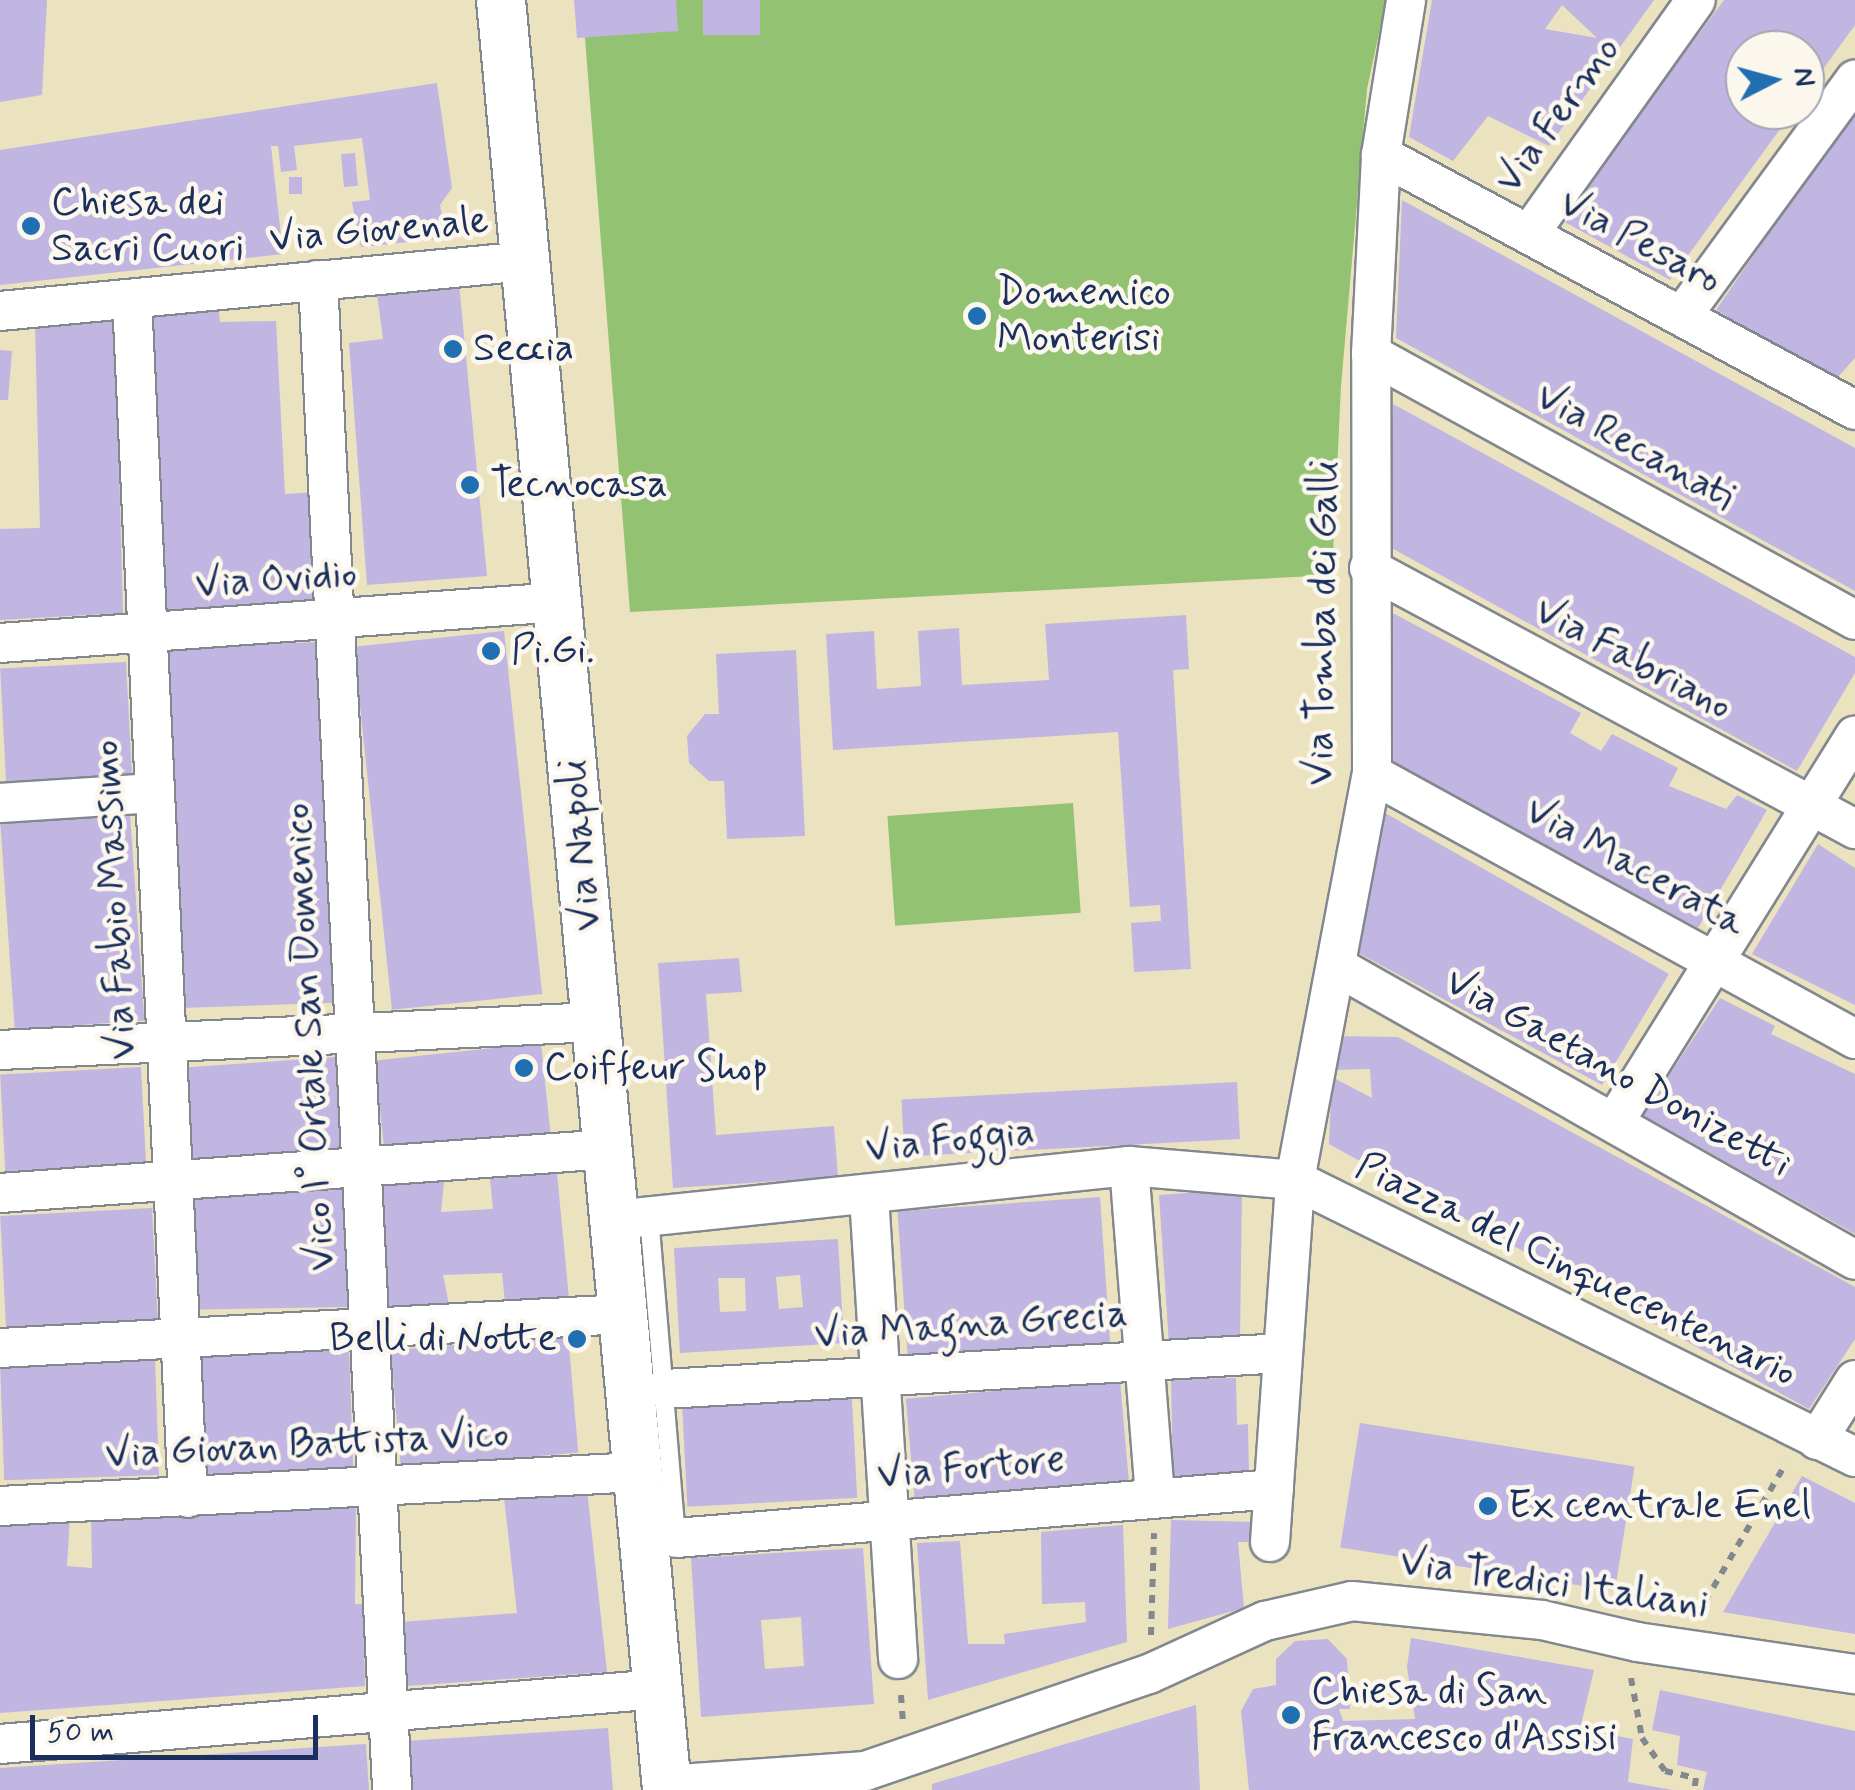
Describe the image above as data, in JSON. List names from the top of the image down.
{
  "streets": {
    "street": [
      "Via Fermo",
      "Via Giovenale",
      "Via Pesaro",
      "Via Recanati",
      "Via Ovidio",
      "Via Tomba dei Galli",
      "Via Fabriano",
      "Via Napoli",
      "Via Macerata",
      "Via Fabio Massimo",
      "Vico I° Ortale San Domenico",
      "Via Gaetano Donizetti",
      "Via Foggia",
      "Piazza del Cinquecentenario",
      "Via Magna Grecia",
      "Via Giovan Battista Vico",
      "Via Fortore",
      "Via Tredici Italiani"
    ]
  },
  "crossings": [
    ["Via Fermo", "Via Pesaro"],
    ["Via Giovenale", "Via Napoli"],
    ["Via Giovenale", "Via Fabio Massimo"],
    ["Via Giovenale", "Vico I° Ortale San Domenico"],
    ["Via Pesaro", "Via Tomba dei Galli"],
    ["Via Recanati", "Via Tomba dei Galli"],
    ["Via Ovidio", "Via Napoli"],
    ["Via Ovidio", "Via Fabio Massimo"],
    ["Via Ovidio", "Vico I° Ortale San Domenico"],
    ["Via Tomba dei Galli", "Via Fabriano"],
    ["Via Tomba dei Galli", "Via Macerata"],
    ["Via Tomba dei Galli", "Via Gaetano Donizetti"],
    ["Via Tomba dei Galli", "Via Foggia"],
    ["Via Tomba dei Galli", "Piazza del Cinquecentenario"],
    ["Via Tomba dei Galli", "Via Magna Grecia"],
    ["Via Tomba dei Galli", "Via Fortore"],
    ["Via Napoli", "Via Foggia"],
    ["Via Napoli", "Via Magna Grecia"],
    ["Via Napoli", "Via Giovan Battista Vico"],
    ["Via Napoli", "Via Fortore"],
    ["Via Napoli", "Via Tredici Italiani"],
    ["Via Fabio Massimo", "Via Giovan Battista Vico"],
    ["Vico I° Ortale San Domenico", "Via Giovan Battista Vico"],
    ["Via Foggia", "Piazza del Cinquecentenario"]
  ],
  "places": [
    "Chiesa dei Sacri Cuori",
    "Domenico Monterisi",
    "Seccia",
    "Tecnocasa",
    "Pi.Gi.",
    "Coiffeur Shop",
    "Belli di Notte",
    "Ex centrale Enel",
    "Chiesa di San Francesco d'Assisi"
  ],
  "scale_bar": "50 m",
  "north": "right"
}
